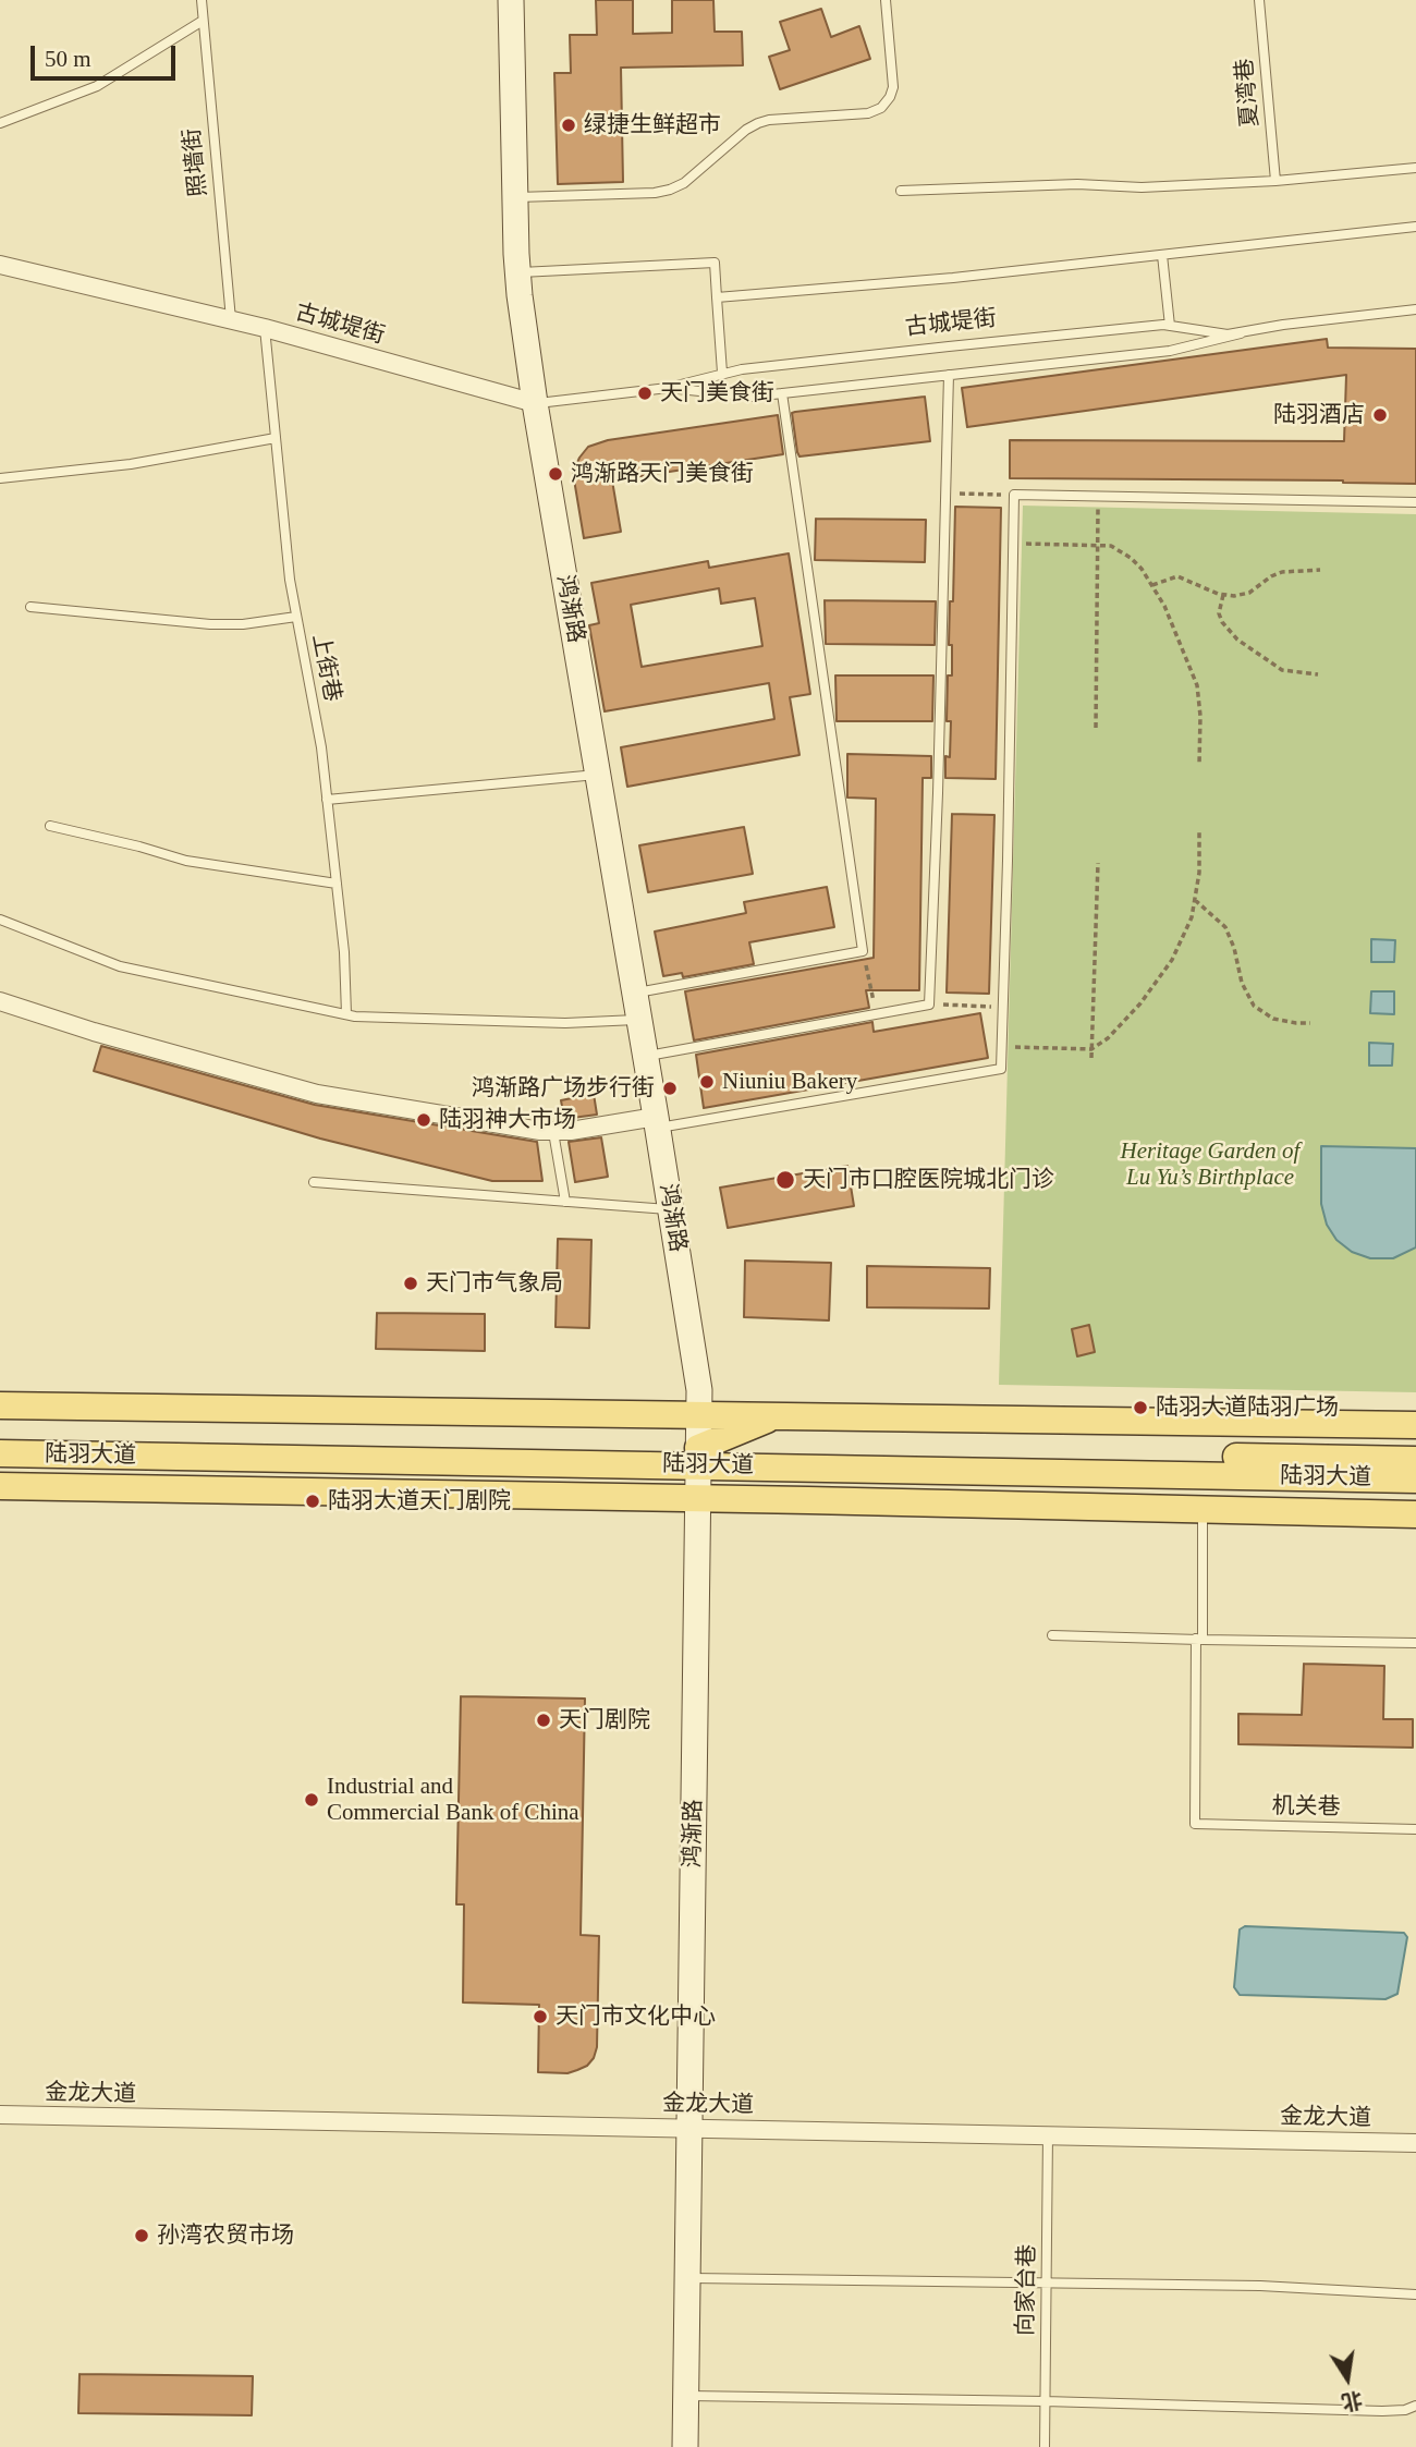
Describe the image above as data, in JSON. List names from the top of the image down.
{
  "streets": {
    "main road": ["陆羽大道"],
    "street": ["古城堤街", "鸿渐路", "金龙大道"],
    "lane": [
      "夏湾巷",
      "照墙街",
      "上街巷",
      "机关巷",
      "向家台巷"
    ]
  },
  "crossings": [
    ["照墙街", "古城堤街"],
    ["古城堤街", "鸿渐路"],
    ["古城堤街", "上街巷"],
    ["鸿渐路", "陆羽大道"],
    ["鸿渐路", "金龙大道"],
    ["金龙大道", "向家台巷"]
  ],
  "parks": ["Heritage Garden of Lu Yu’s Birthplace"],
  "places": [
    "绿捷生鲜超市",
    "天门美食街",
    "陆羽酒店",
    "鸿渐路天门美食街",
    "Niuniu Bakery",
    "鸿渐路广场步行街",
    "陆羽神大市场",
    "天门市口腔医院城北门诊",
    "天门市气象局",
    "陆羽大道陆羽广场",
    "陆羽大道天门剧院",
    "天门剧院",
    "Industrial and Commercial Bank of China",
    "天门市文化中心",
    "孙湾农贸市场"
  ],
  "scale_bar": "50 m",
  "north": "bottom"
}
